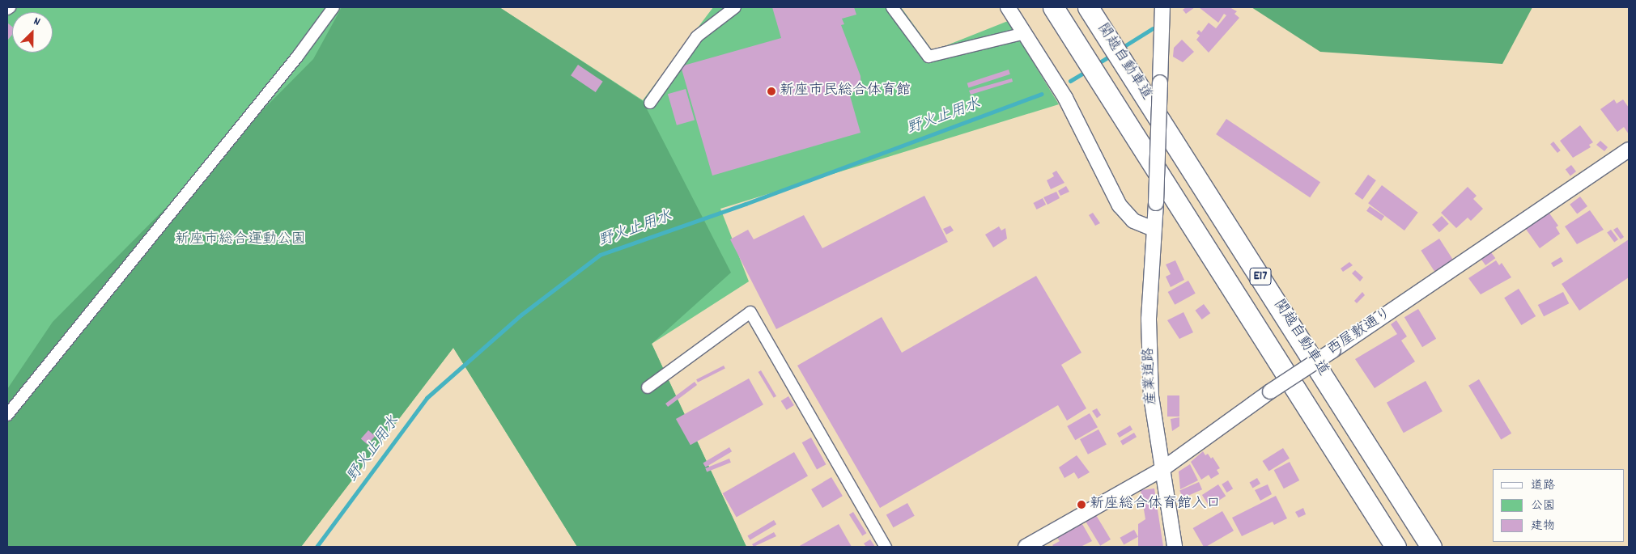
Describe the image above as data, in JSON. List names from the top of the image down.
{
  "streets": {
    "highway": ["関越自動車道", "E17"],
    "street": ["西屋敷通り", "産業道路"]
  },
  "crossings": [
    ["西屋敷通り", "産業道路"]
  ],
  "water": ["野火止用水"],
  "parks": ["新座市総合運動公園"],
  "places": ["新座市民総合体育館", "新座総合体育館入口"],
  "legend": ["道路", "公園", "建物"],
  "north": "top right"
}
